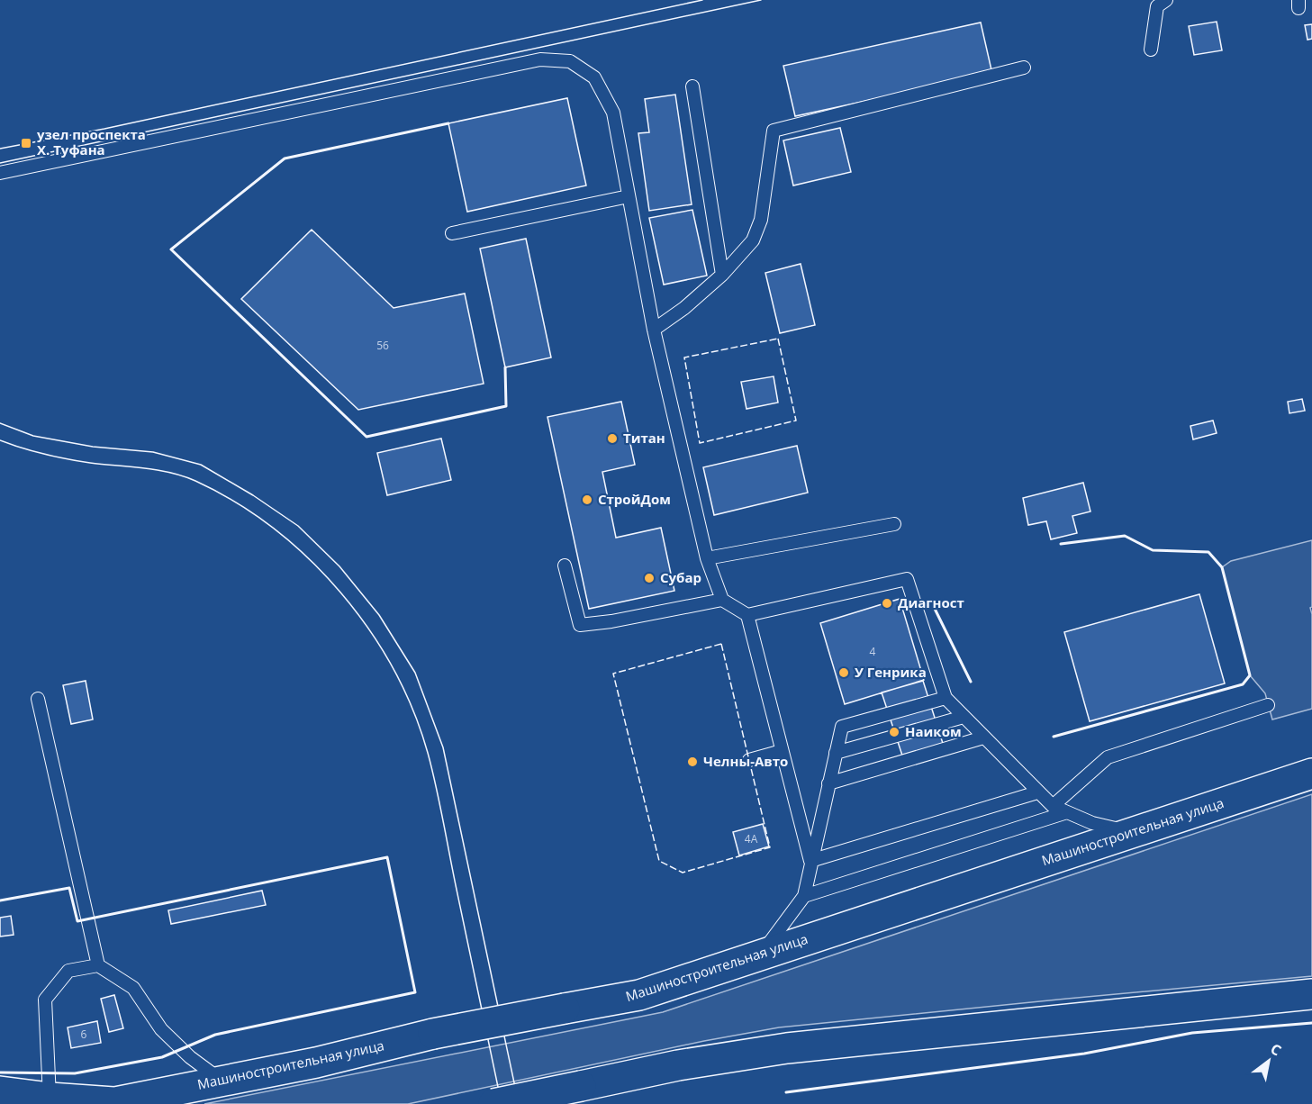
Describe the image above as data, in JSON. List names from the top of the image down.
{
  "streets": {
    "main road": ["Машиностроительная улица"]
  },
  "places": {
    "transit": ["узел проспекта Х. Туфана"],
    "other": [
      "Титан",
      "СтройДом",
      "Субар",
      "Диагност",
      "У Генрика",
      "Наиком",
      "Челны-Авто"
    ]
  },
  "house_numbers": [
    "56",
    "4",
    "4А",
    "6"
  ],
  "north": "top right"
}
